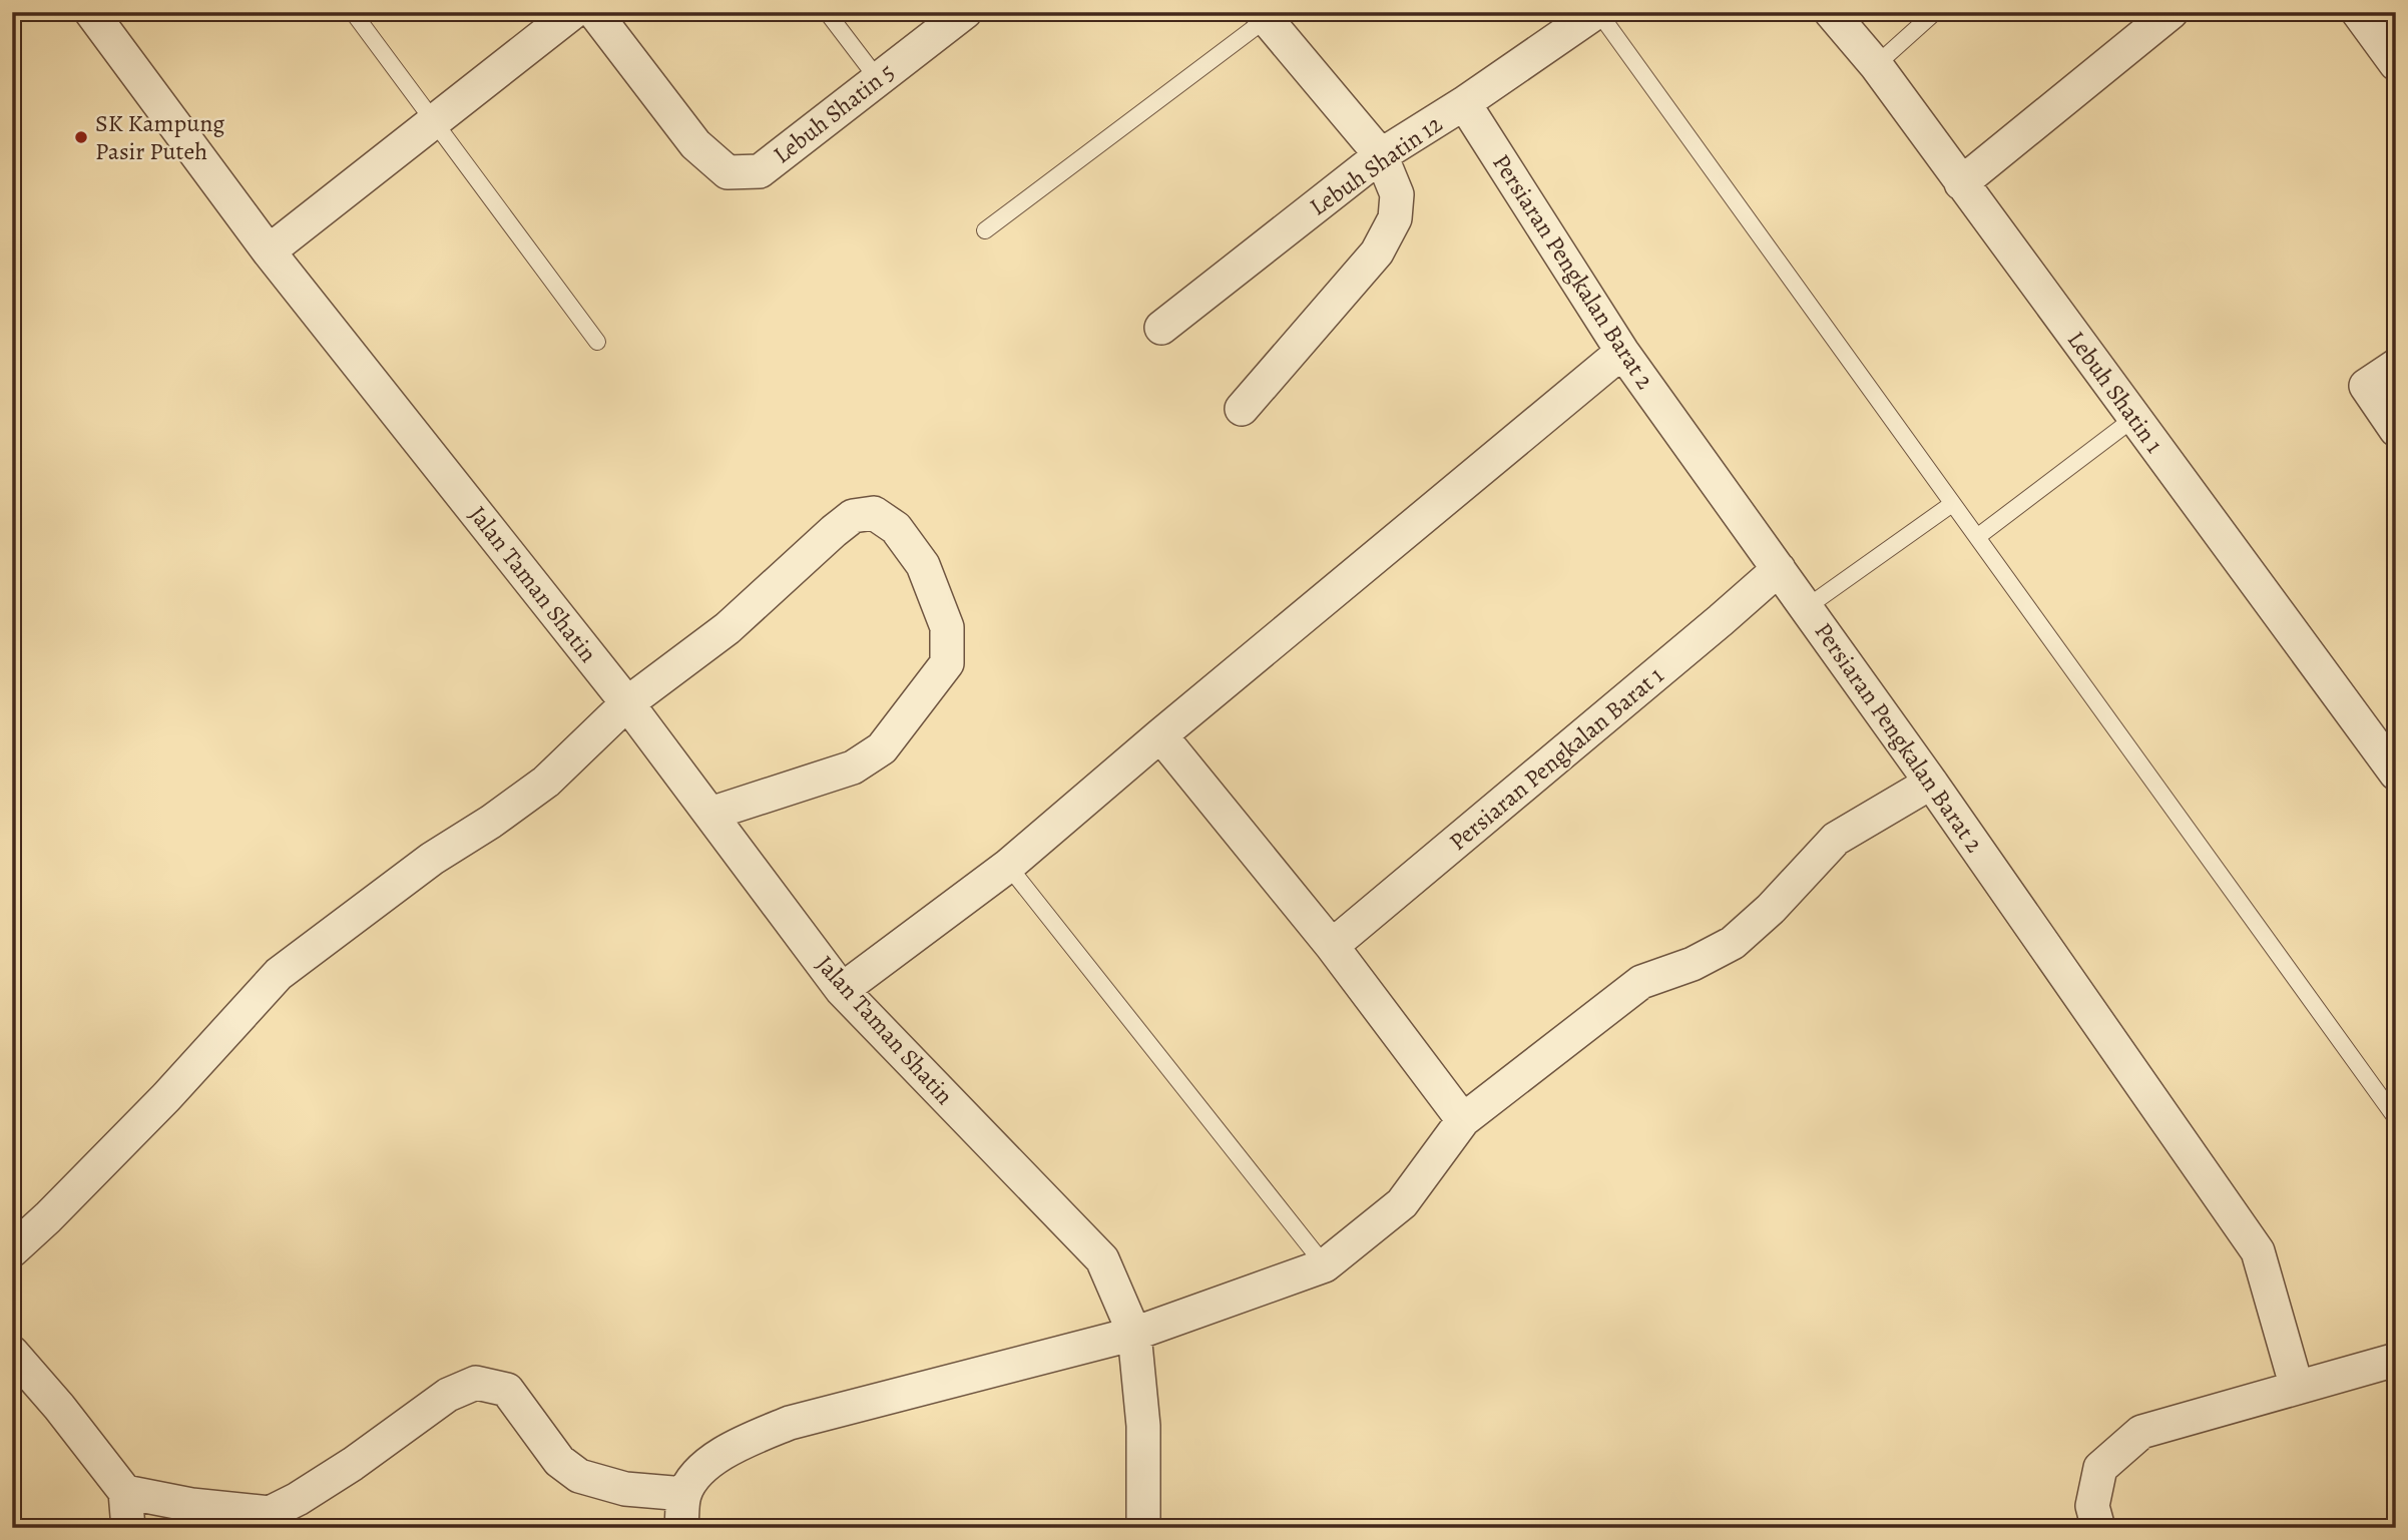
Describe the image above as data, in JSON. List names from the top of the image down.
{
  "streets": {
    "street": [
      "Lebuh Shatin 5",
      "Lebuh Shatin 12",
      "Persiaran Pengkalan Barat 2",
      "Lebuh Shatin 1",
      "Jalan Taman Shatin",
      "Persiaran Pengkalan Barat 1"
    ]
  },
  "crossings": [
    ["Lebuh Shatin 12", "Persiaran Pengkalan Barat 2"],
    ["Persiaran Pengkalan Barat 2", "Persiaran Pengkalan Barat 1"]
  ],
  "places": ["SK Kampung Pasir Puteh"]
}
